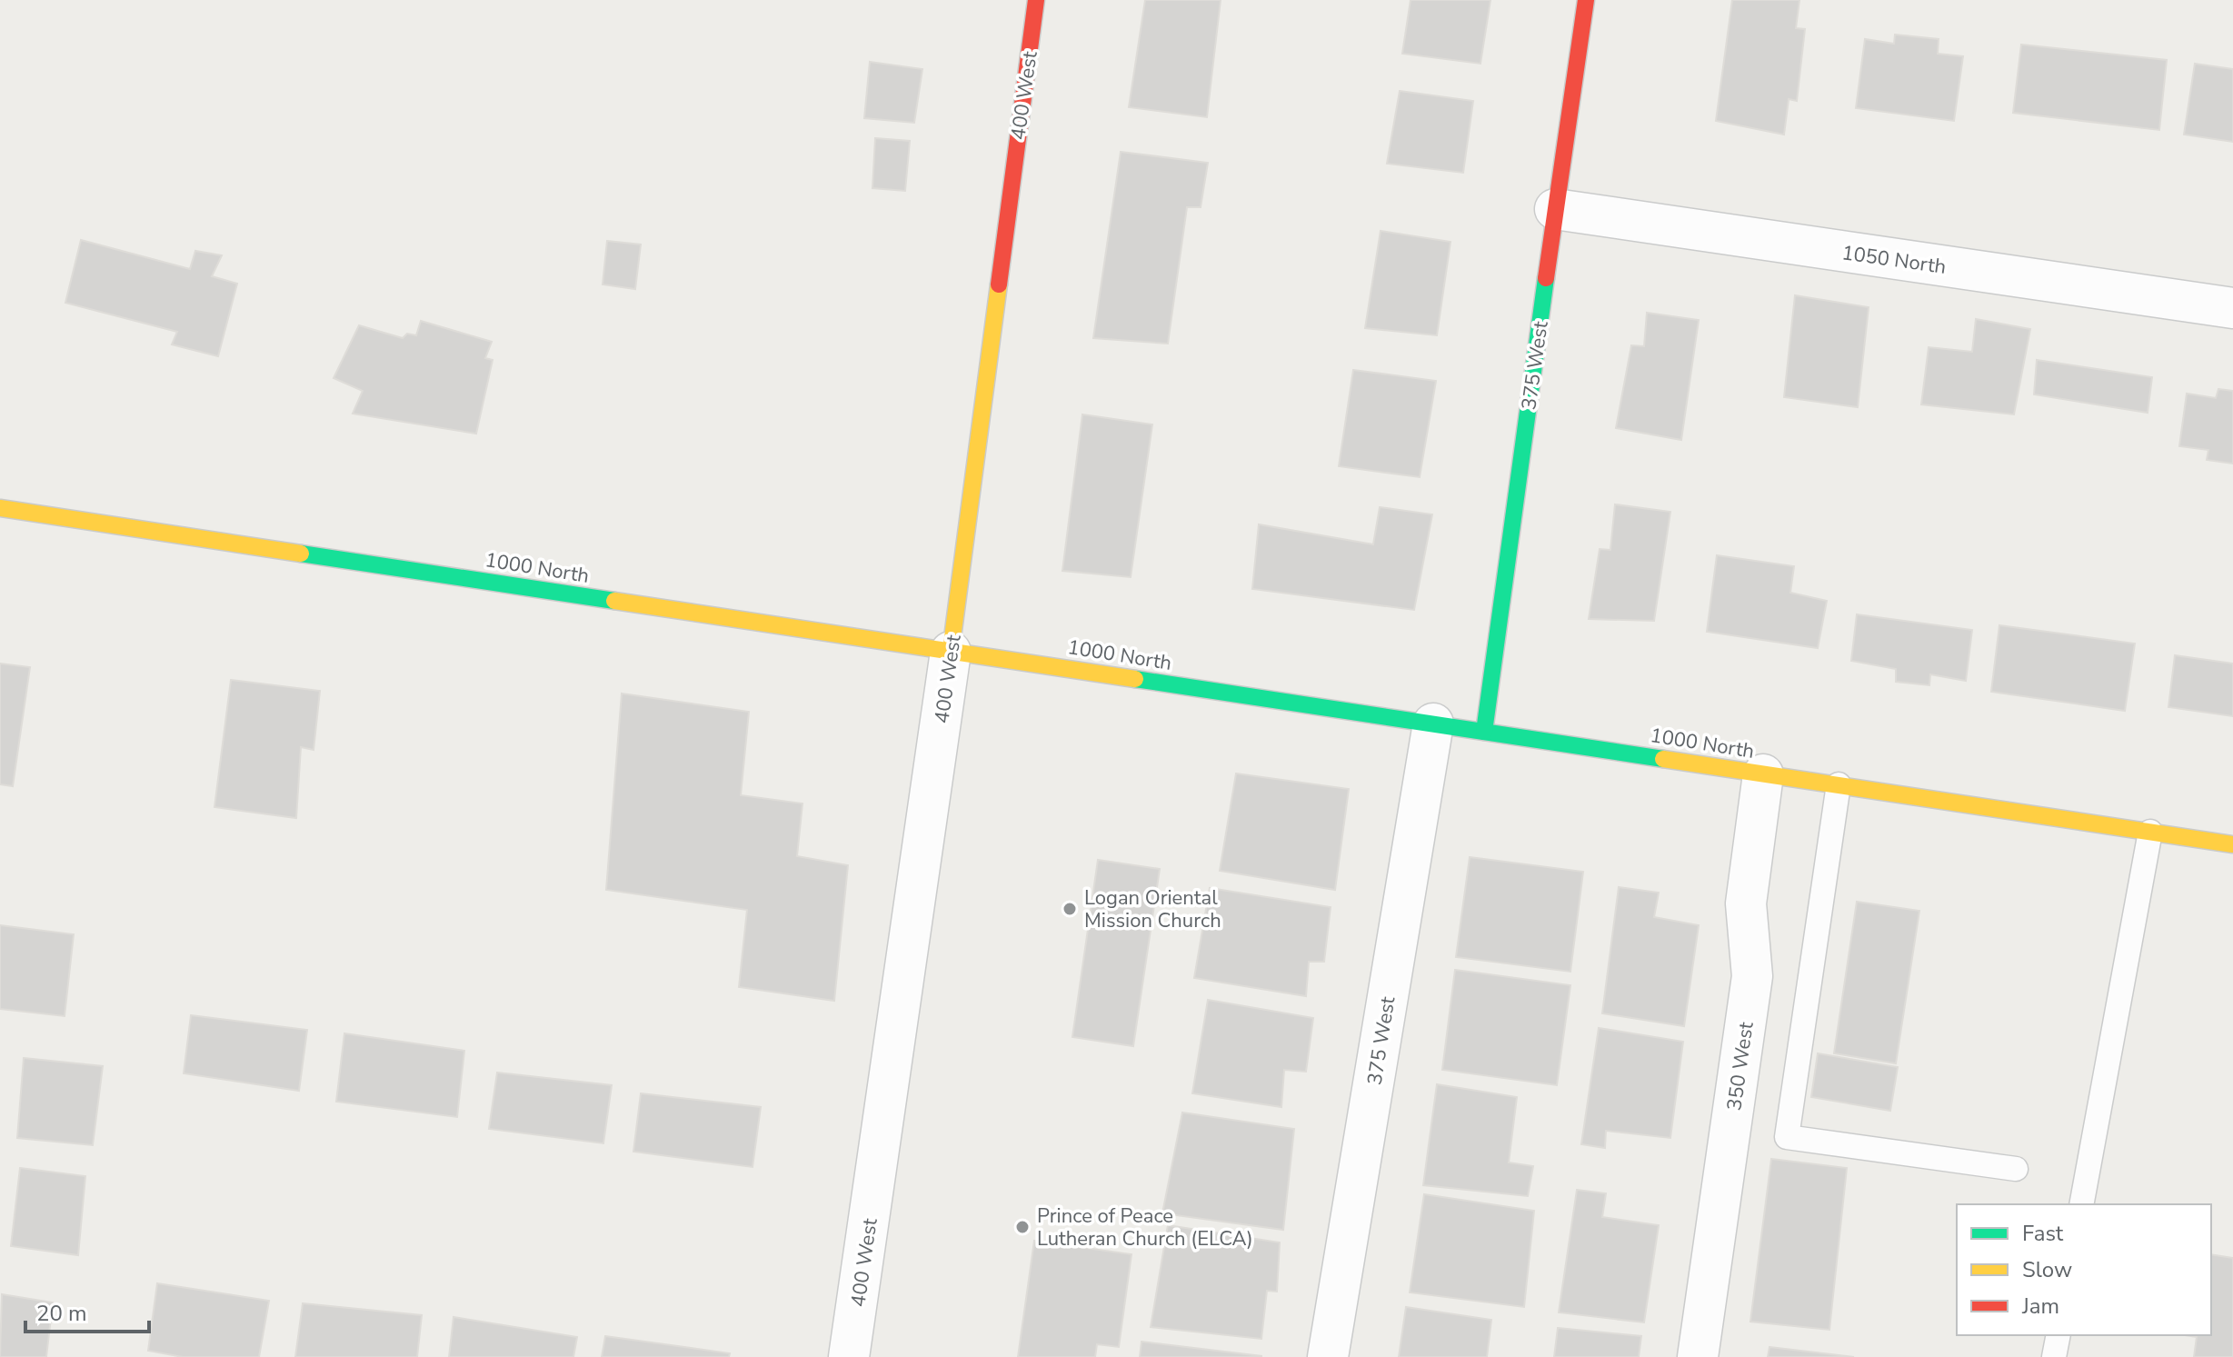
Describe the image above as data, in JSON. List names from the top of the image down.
{
  "streets": {
    "street": [
      "400 West",
      "1050 North",
      "375 West",
      "1000 North",
      "350 West"
    ]
  },
  "crossings": [
    ["400 West", "1000 North"],
    ["1050 North", "375 West"],
    ["375 West", "1000 North"],
    ["1000 North", "350 West"]
  ],
  "places": ["Logan Oriental Mission Church", "Prince of Peace Lutheran Church (ELCA)"],
  "legend": ["Fast", "Slow", "Jam"],
  "scale_bar": "20 m"
}
